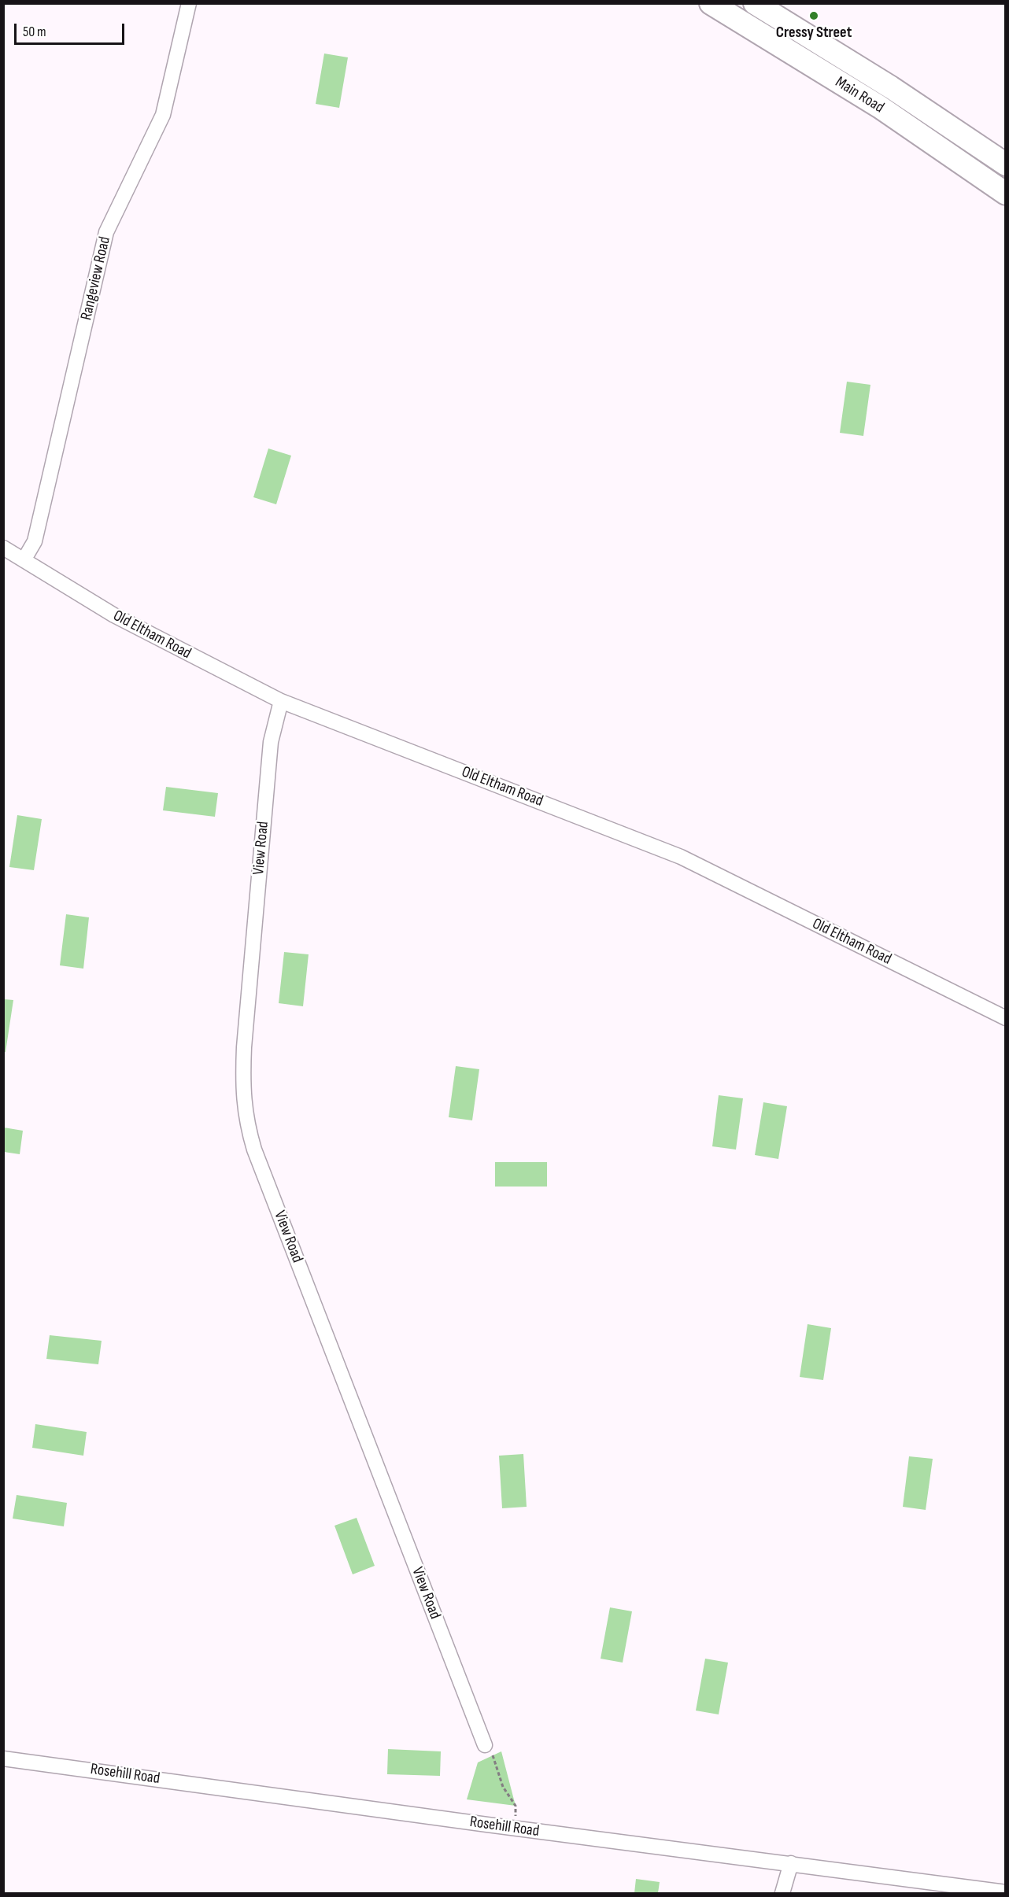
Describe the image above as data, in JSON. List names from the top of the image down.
{
  "streets": {
    "main road": ["Main Road"],
    "street": [
      "Rangeview Road",
      "Old Eltham Road",
      "View Road",
      "Rosehill Road"
    ]
  },
  "crossings": [
    ["Rangeview Road", "Old Eltham Road"],
    ["Old Eltham Road", "View Road"]
  ],
  "places": ["Cressy Street"],
  "scale_bar": "50 m"
}
